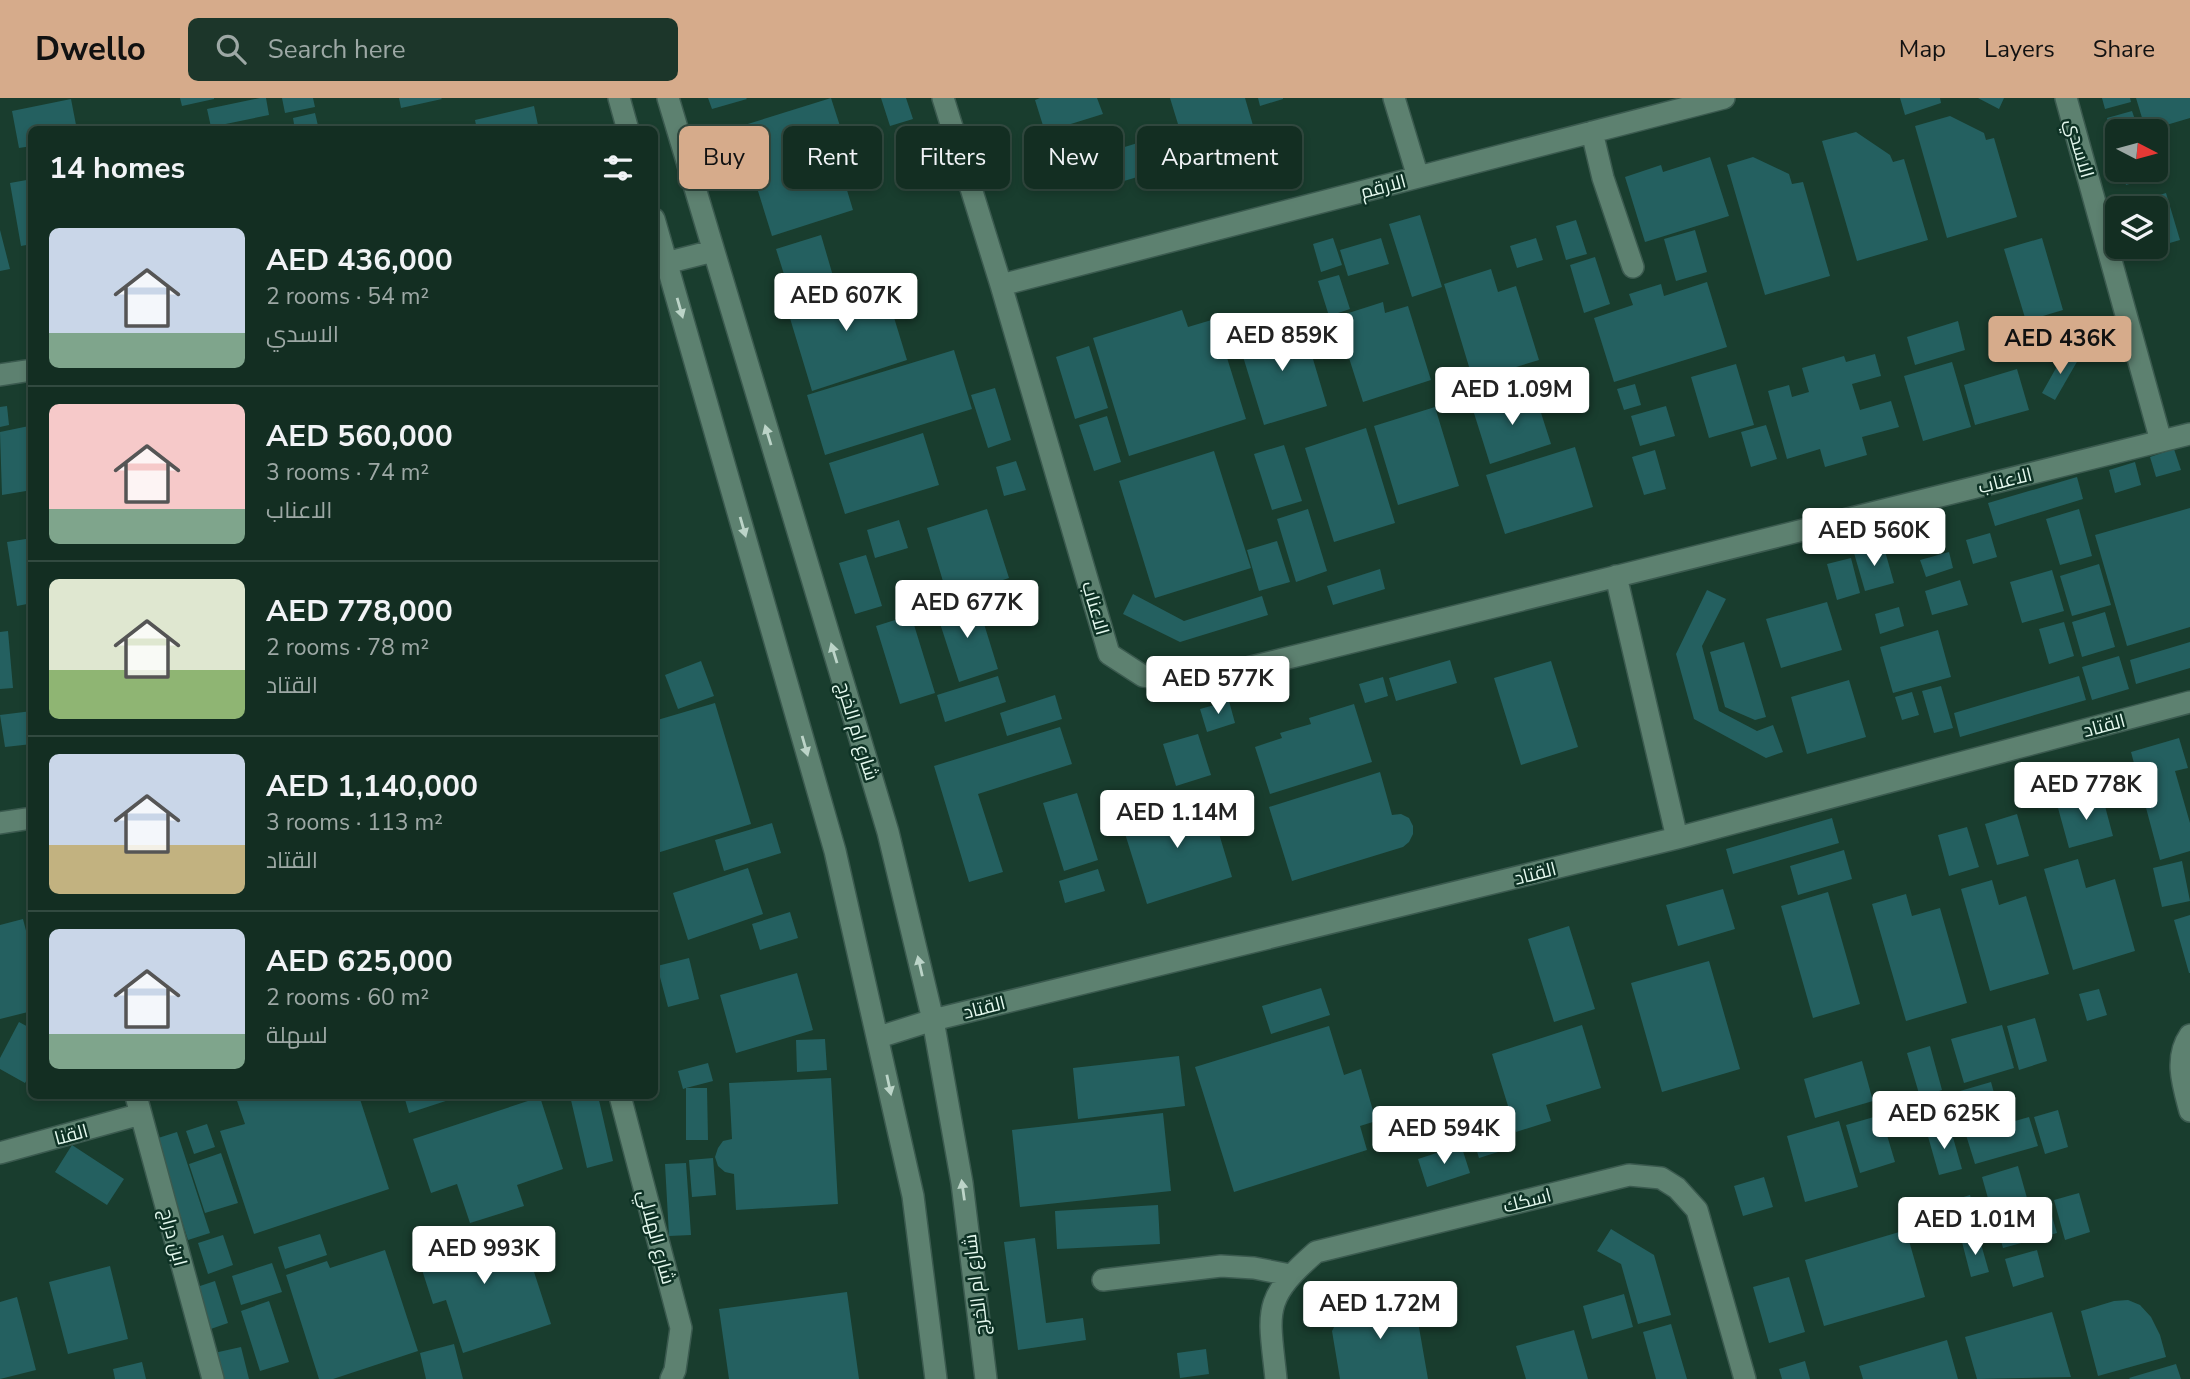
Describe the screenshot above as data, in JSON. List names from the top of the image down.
{
  "streets": {
    "street": [
      "الاسدي",
      "الارقم",
      "الاعناب",
      "القتاد",
      "شارع ام الخرج",
      "القنا",
      "اسكك",
      "ابن دراج",
      "شارع الهلالي"
    ]
  },
  "crossings": [
    ["الاسدي", "الاعناب"],
    ["الارقم", "الاعناب"],
    ["القتاد", "شارع ام الخرج"],
    ["القنا", "ابن دراج"]
  ],
  "north": "right",
  "page": {
    "header": "Dwello",
    "search": "Search here",
    "nav": ["Map", "Layers", "Share"],
    "chip": [
      "Buy",
      "Rent",
      "Filters",
      "New",
      "Apartment"
    ],
    "heading": "14 homes",
    "list": [
      {
        "name": "AED 436,000",
        "note": "2 rooms · 54 m² · الاسدي"
      },
      {
        "name": "AED 560,000",
        "note": "3 rooms · 74 m² · الاعناب"
      },
      {
        "name": "AED 778,000",
        "note": "2 rooms · 78 m² · القتاد"
      },
      {
        "name": "AED 1,140,000",
        "note": "3 rooms · 113 m² · القتاد"
      },
      {
        "name": "AED 625,000",
        "note": "2 rooms · 60 m² · لسهلة"
      }
    ],
    "price": [
      "AED 607K",
      "AED 859K",
      "AED 436K",
      "AED 1.09M",
      "AED 560K",
      "AED 677K",
      "AED 577K",
      "AED 778K",
      "AED 1.14M",
      "AED 625K",
      "AED 594K",
      "AED 1.01M",
      "AED 993K",
      "AED 1.72M"
    ]
  }
}
